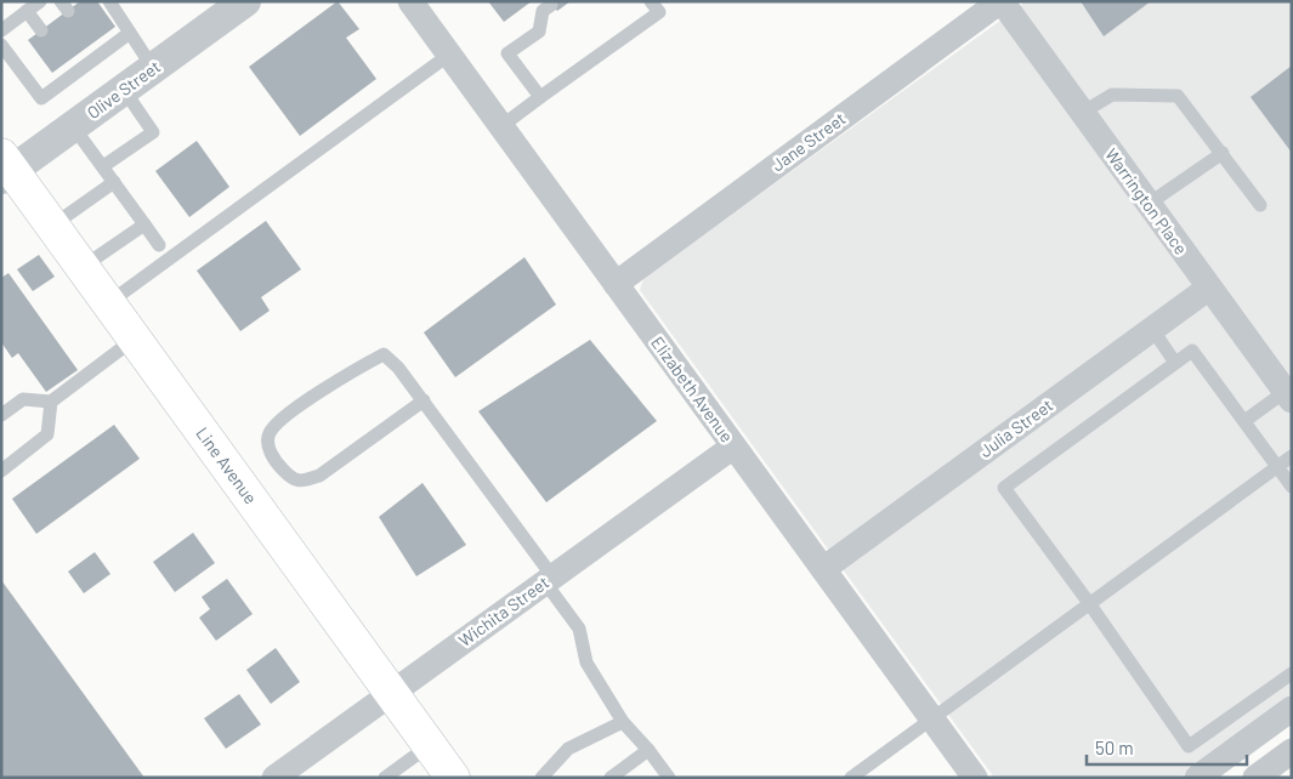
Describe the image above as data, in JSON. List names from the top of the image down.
{
  "streets": {
    "main road": ["Line Avenue"],
    "street": [
      "Olive Street",
      "Jane Street",
      "Warrington Place",
      "Elizabeth Avenue",
      "Julia Street",
      "Wichita Street"
    ]
  },
  "crossings": [
    ["Olive Street", "Line Avenue"],
    ["Jane Street", "Warrington Place"],
    ["Jane Street", "Elizabeth Avenue"],
    ["Warrington Place", "Julia Street"],
    ["Elizabeth Avenue", "Julia Street"],
    ["Elizabeth Avenue", "Wichita Street"],
    ["Line Avenue", "Wichita Street"]
  ],
  "scale_bar": "50 m"
}
